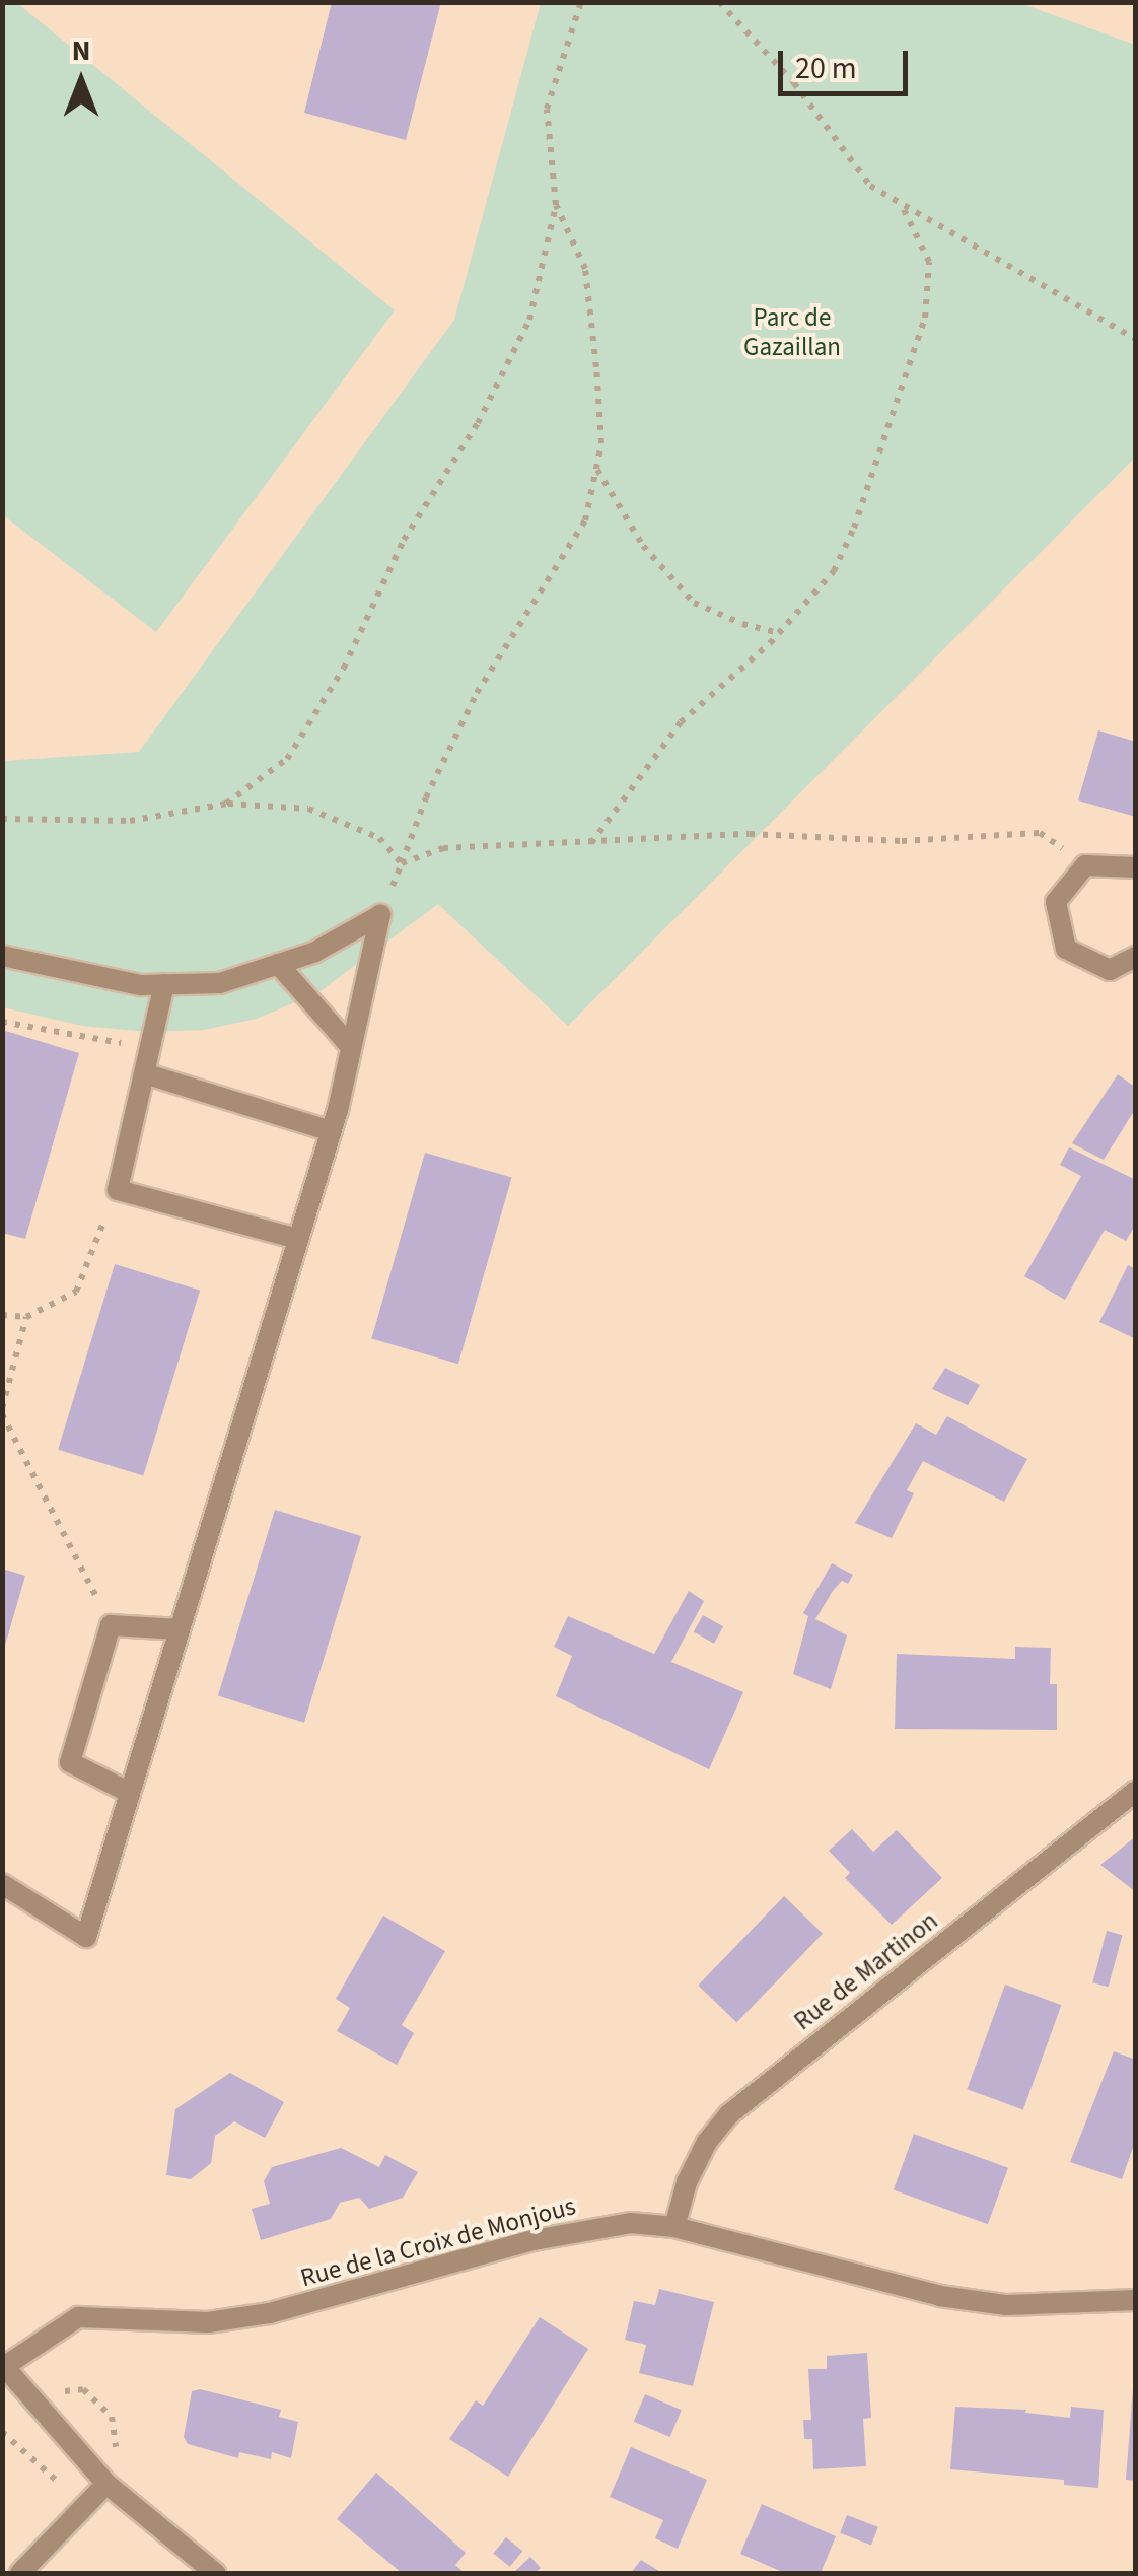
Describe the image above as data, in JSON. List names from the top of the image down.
{
  "streets": {
    "street": ["Rue de Martinon", "Rue de la Croix de Monjous"]
  },
  "crossings": [
    ["Rue de Martinon", "Rue de la Croix de Monjous"]
  ],
  "parks": ["Parc de Gazaillan"],
  "scale_bar": "20 m",
  "north": "top"
}
